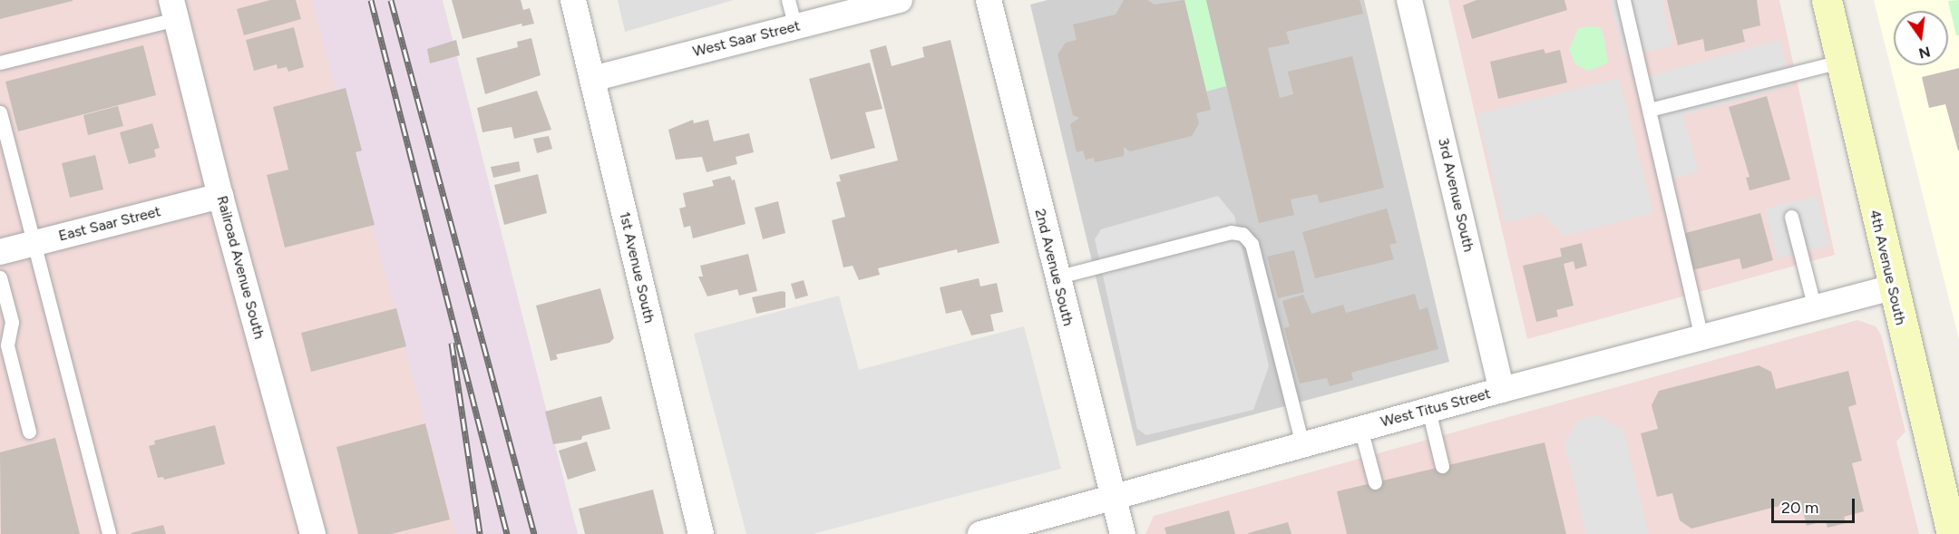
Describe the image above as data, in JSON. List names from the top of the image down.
{
  "streets": {
    "street": [
      "West Saar Street",
      "3rd Avenue South",
      "East Saar Street",
      "Railroad Avenue South",
      "1st Avenue South",
      "2nd Avenue South",
      "4th Avenue South",
      "West Titus Street"
    ]
  },
  "crossings": [
    ["West Saar Street", "1st Avenue South"],
    ["3rd Avenue South", "West Titus Street"],
    ["East Saar Street", "Railroad Avenue South"],
    ["2nd Avenue South", "West Titus Street"],
    ["4th Avenue South", "West Titus Street"]
  ],
  "scale_bar": "20 m",
  "north": "bottom"
}
